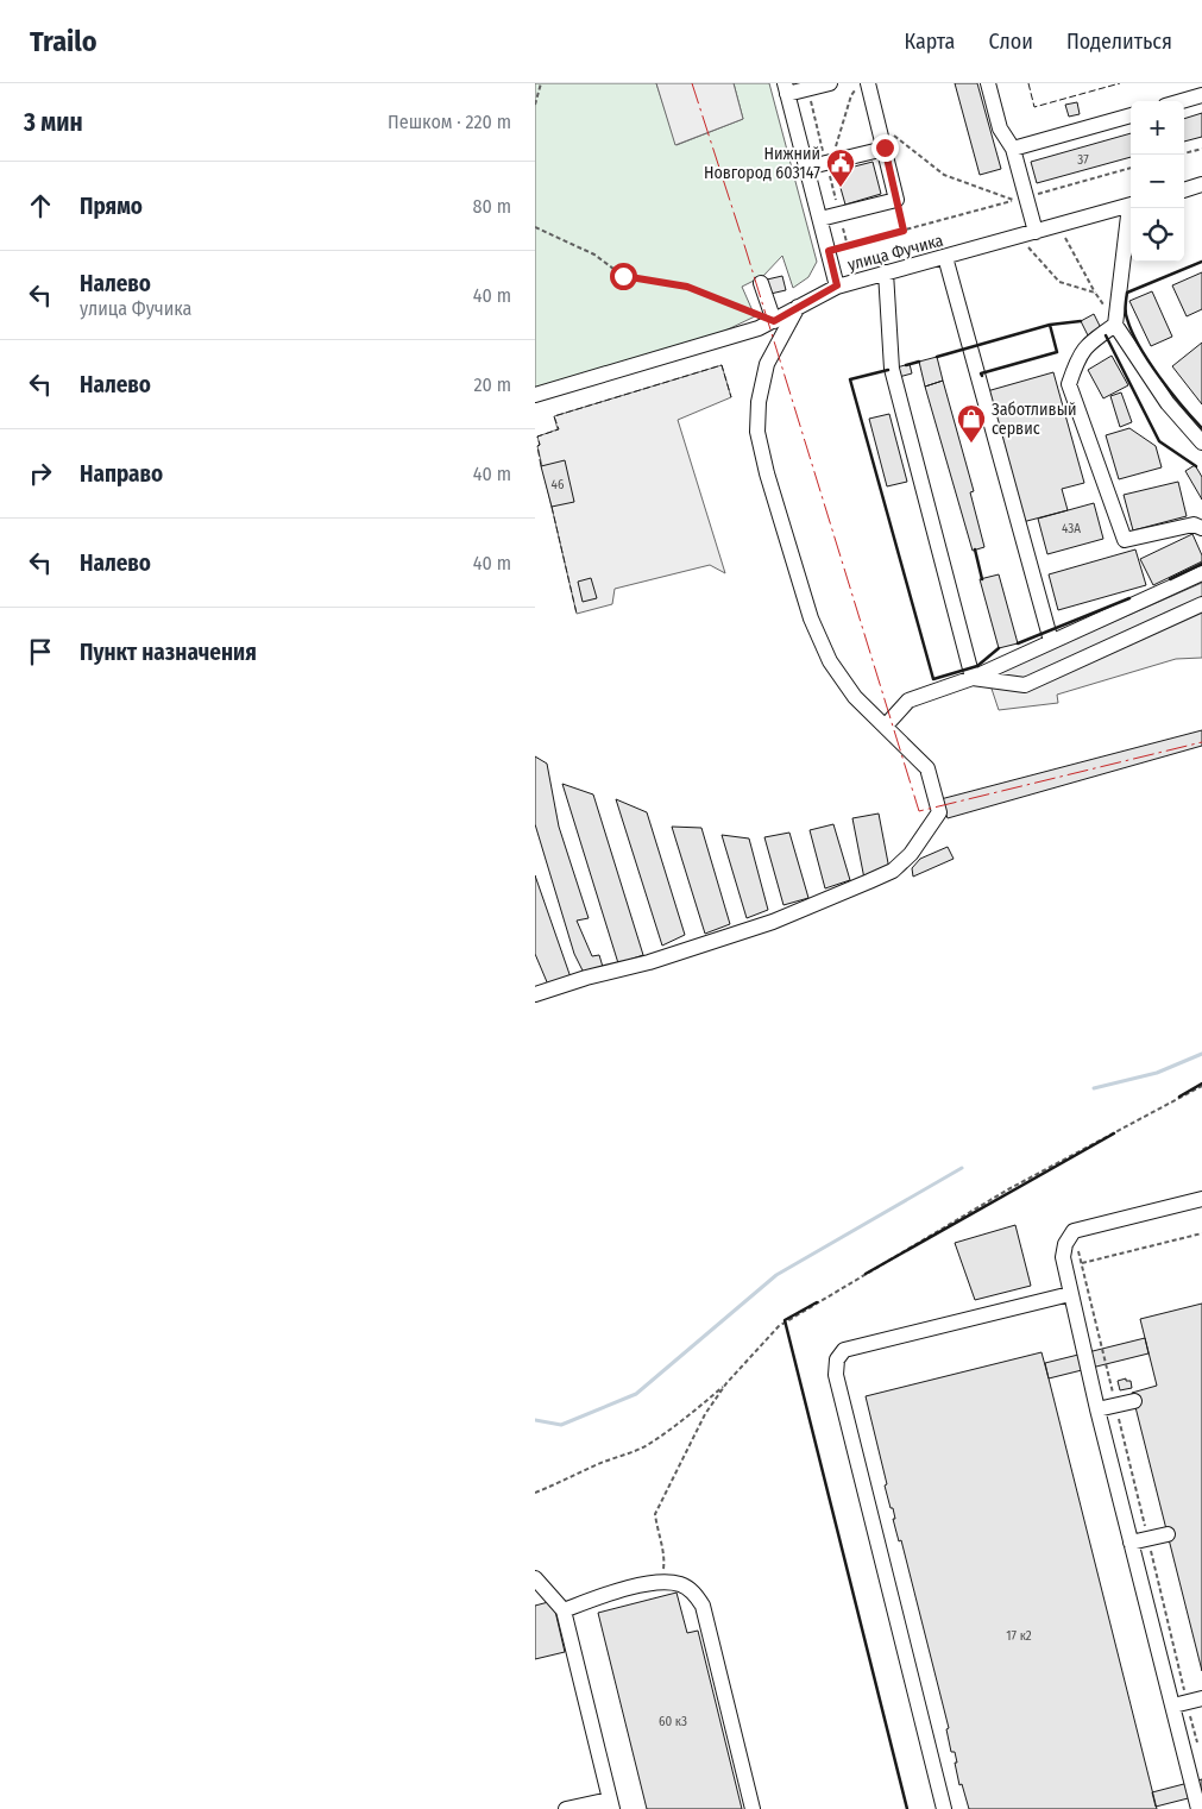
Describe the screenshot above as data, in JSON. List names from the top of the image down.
{
  "streets": {
    "street": ["улица Фучика"]
  },
  "places": {
    "public building": ["Нижний Новгород 603147"],
    "shop": ["Заботливый сервис"]
  },
  "house_numbers": [
    "37",
    "46",
    "43А",
    "17 к2",
    "60 к3"
  ],
  "page": {
    "header": "Trailo",
    "nav": ["Карта", "Слои", "Поделиться"],
    "heading": ["3 мин", "Пешком · 220 m"],
    "map_buttons": ["+", "−"],
    "list": [
      ["Прямо", "80 m"],
      ["Налево", "улица Фучика", "40 m"],
      ["Налево", "20 m"],
      ["Направо", "40 m"],
      ["Налево", "40 m"],
      "Пункт назначения"
    ]
  }
}
